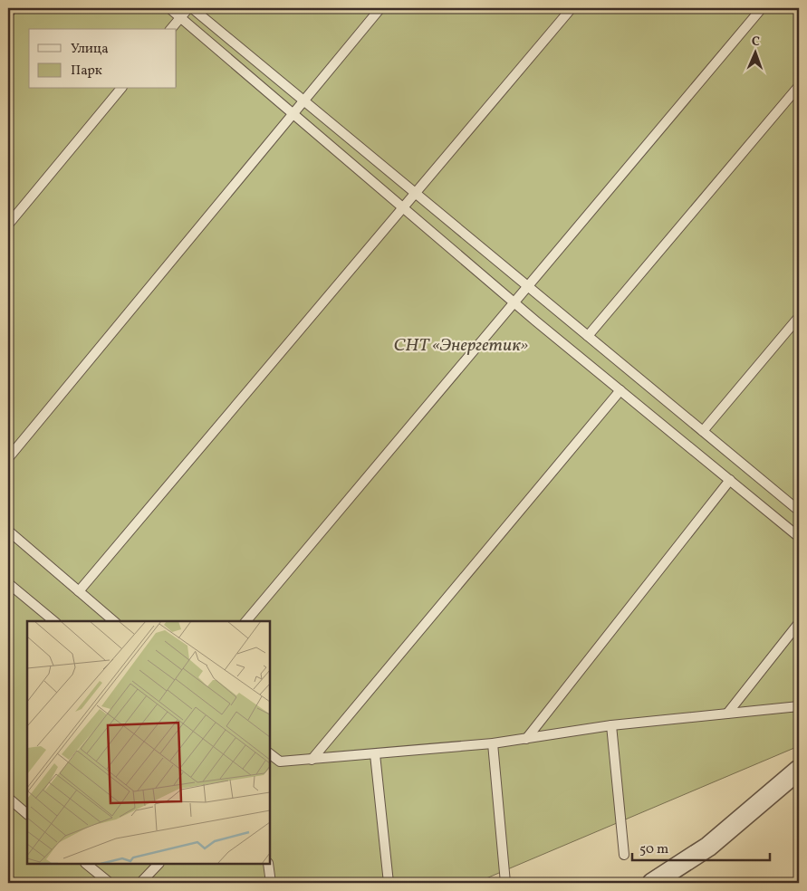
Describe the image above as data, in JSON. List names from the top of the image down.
{
  "parks": ["СНТ «Энергетик»"],
  "legend": ["Улица", "Парк"],
  "scale_bar": "50 m",
  "north": "top"
}
